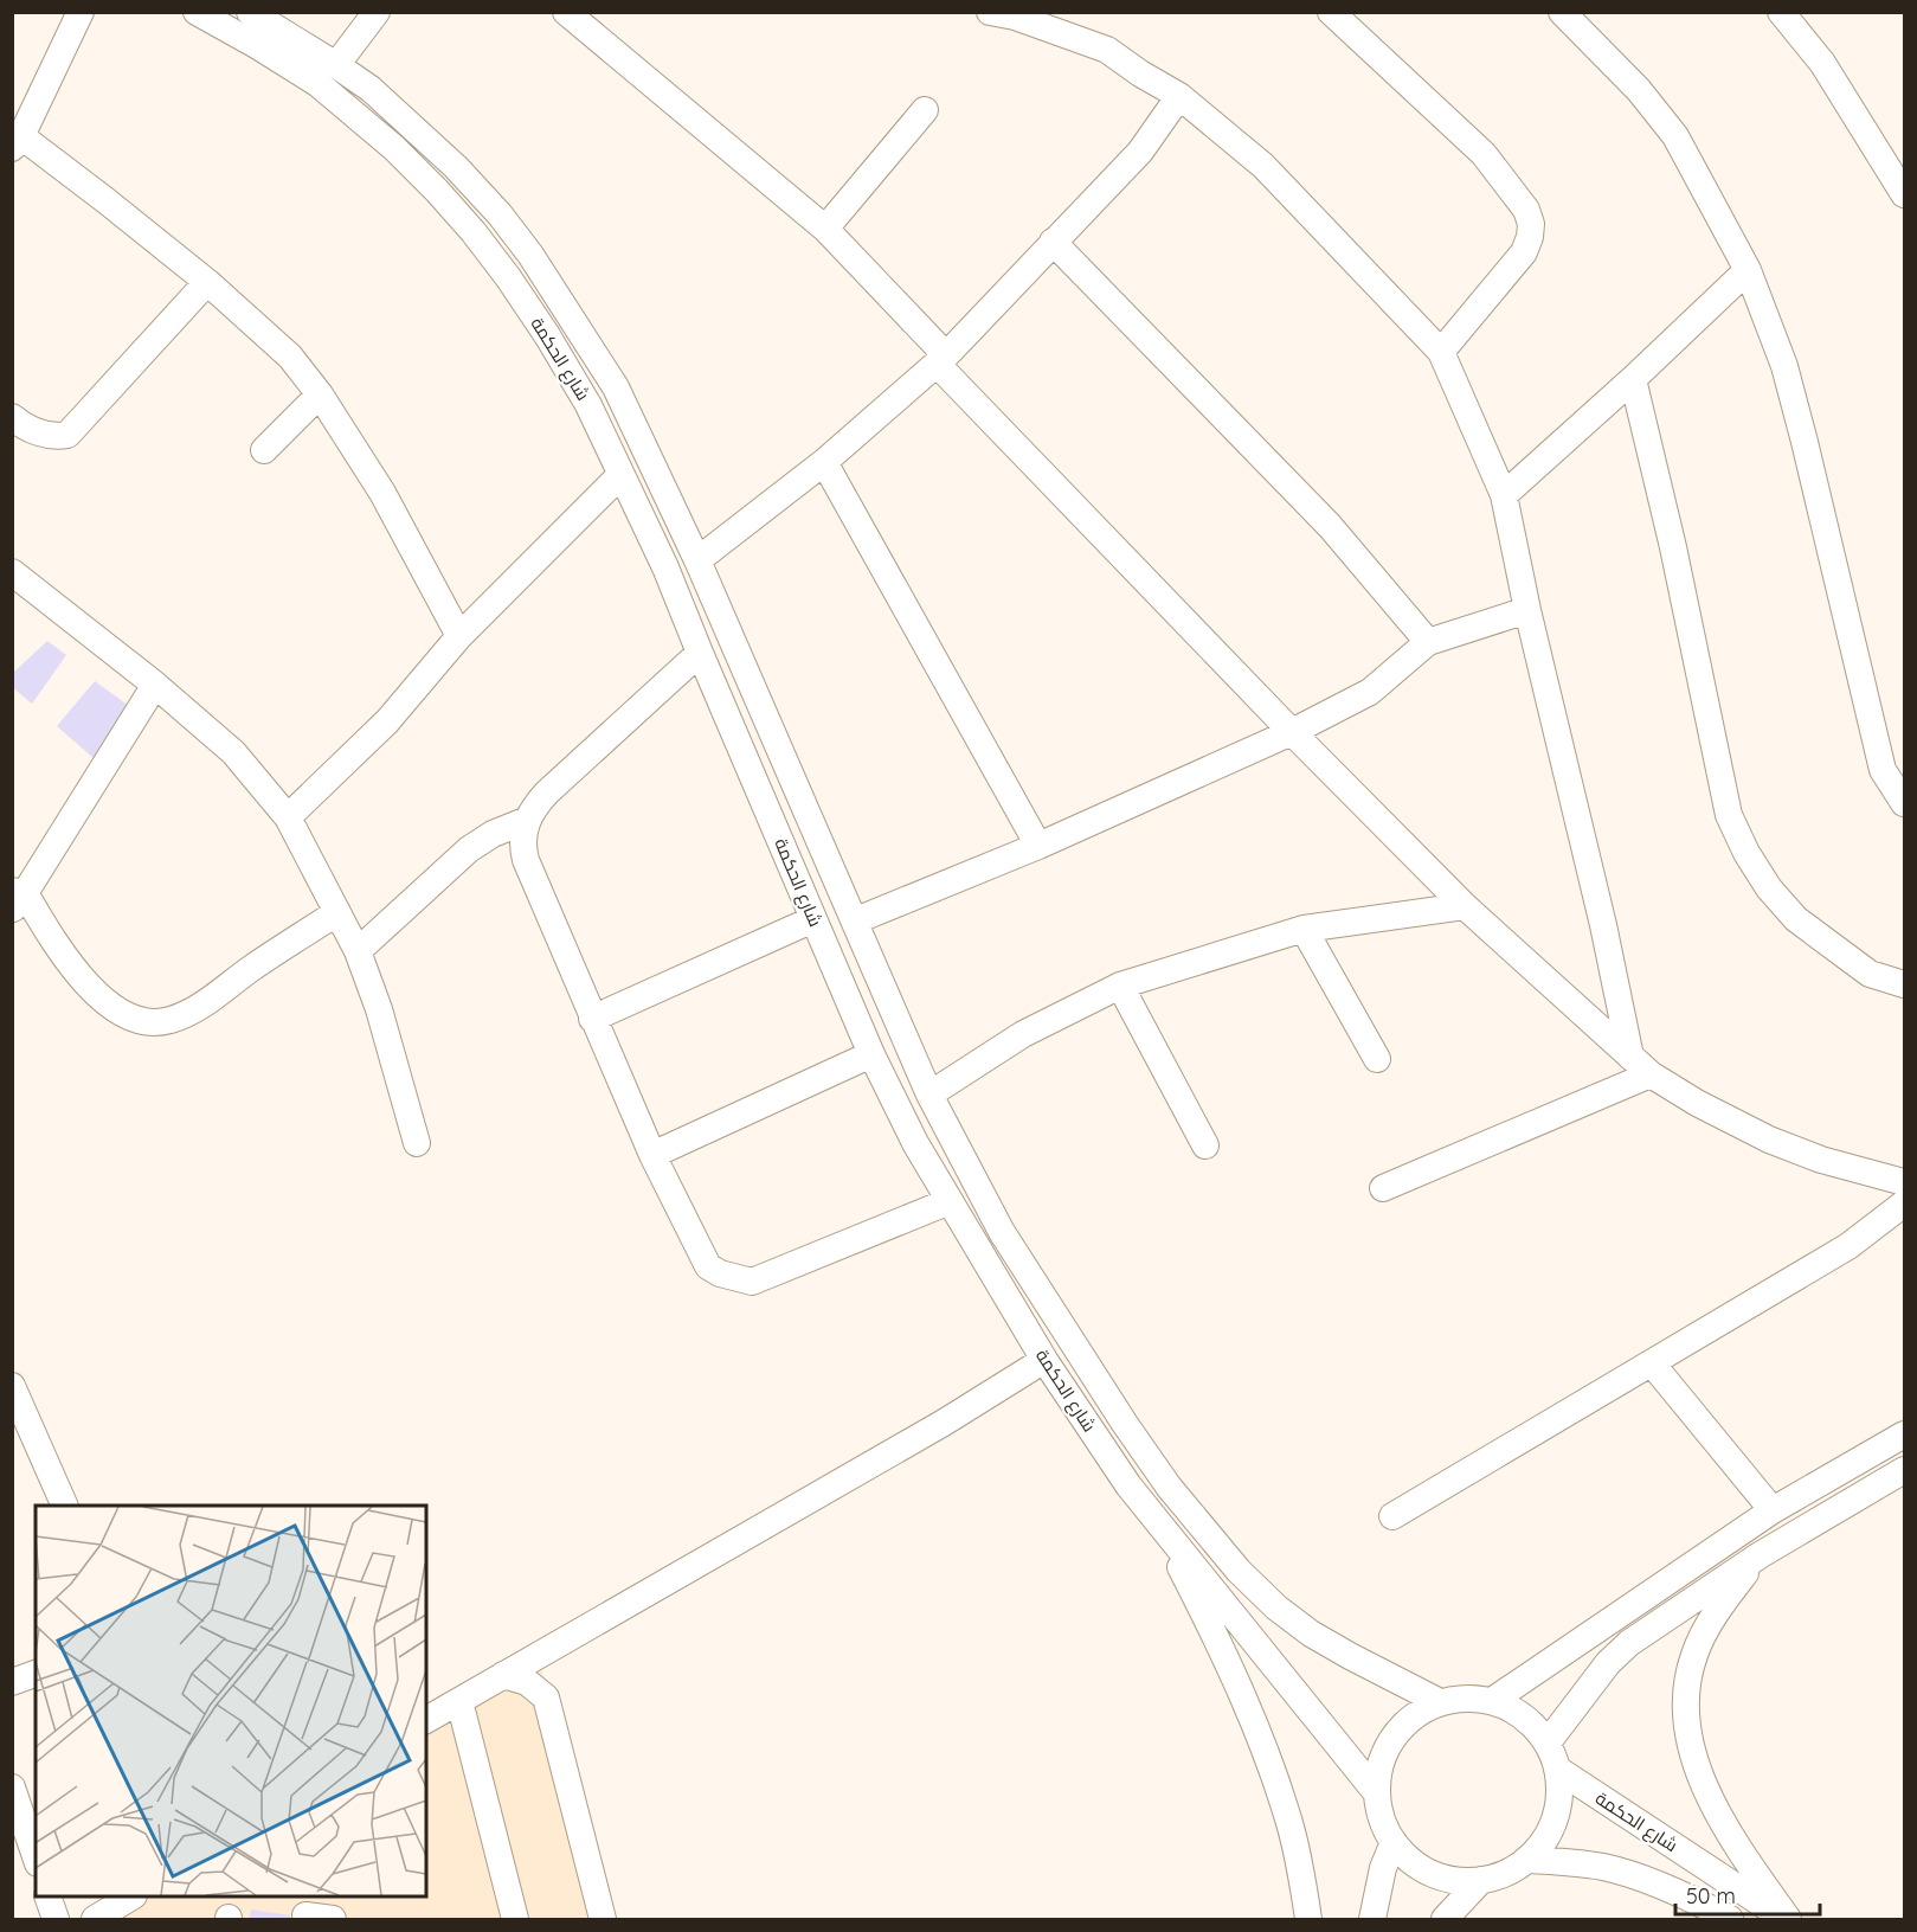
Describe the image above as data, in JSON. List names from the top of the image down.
{
  "streets": {
    "street": ["شارع الحكمة"]
  },
  "scale_bar": "50 m"
}
